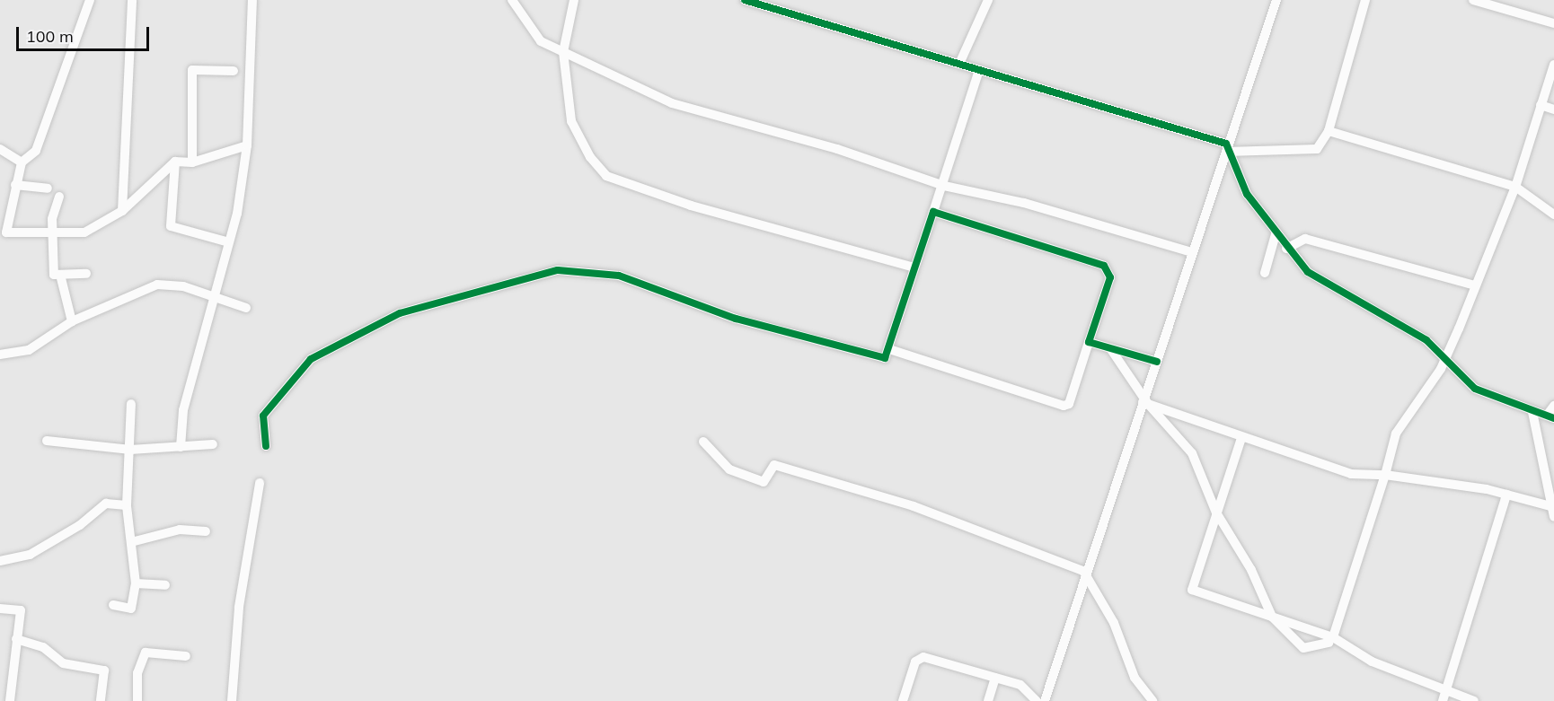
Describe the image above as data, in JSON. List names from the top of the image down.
{
  "scale_bar": "100 m"
}
